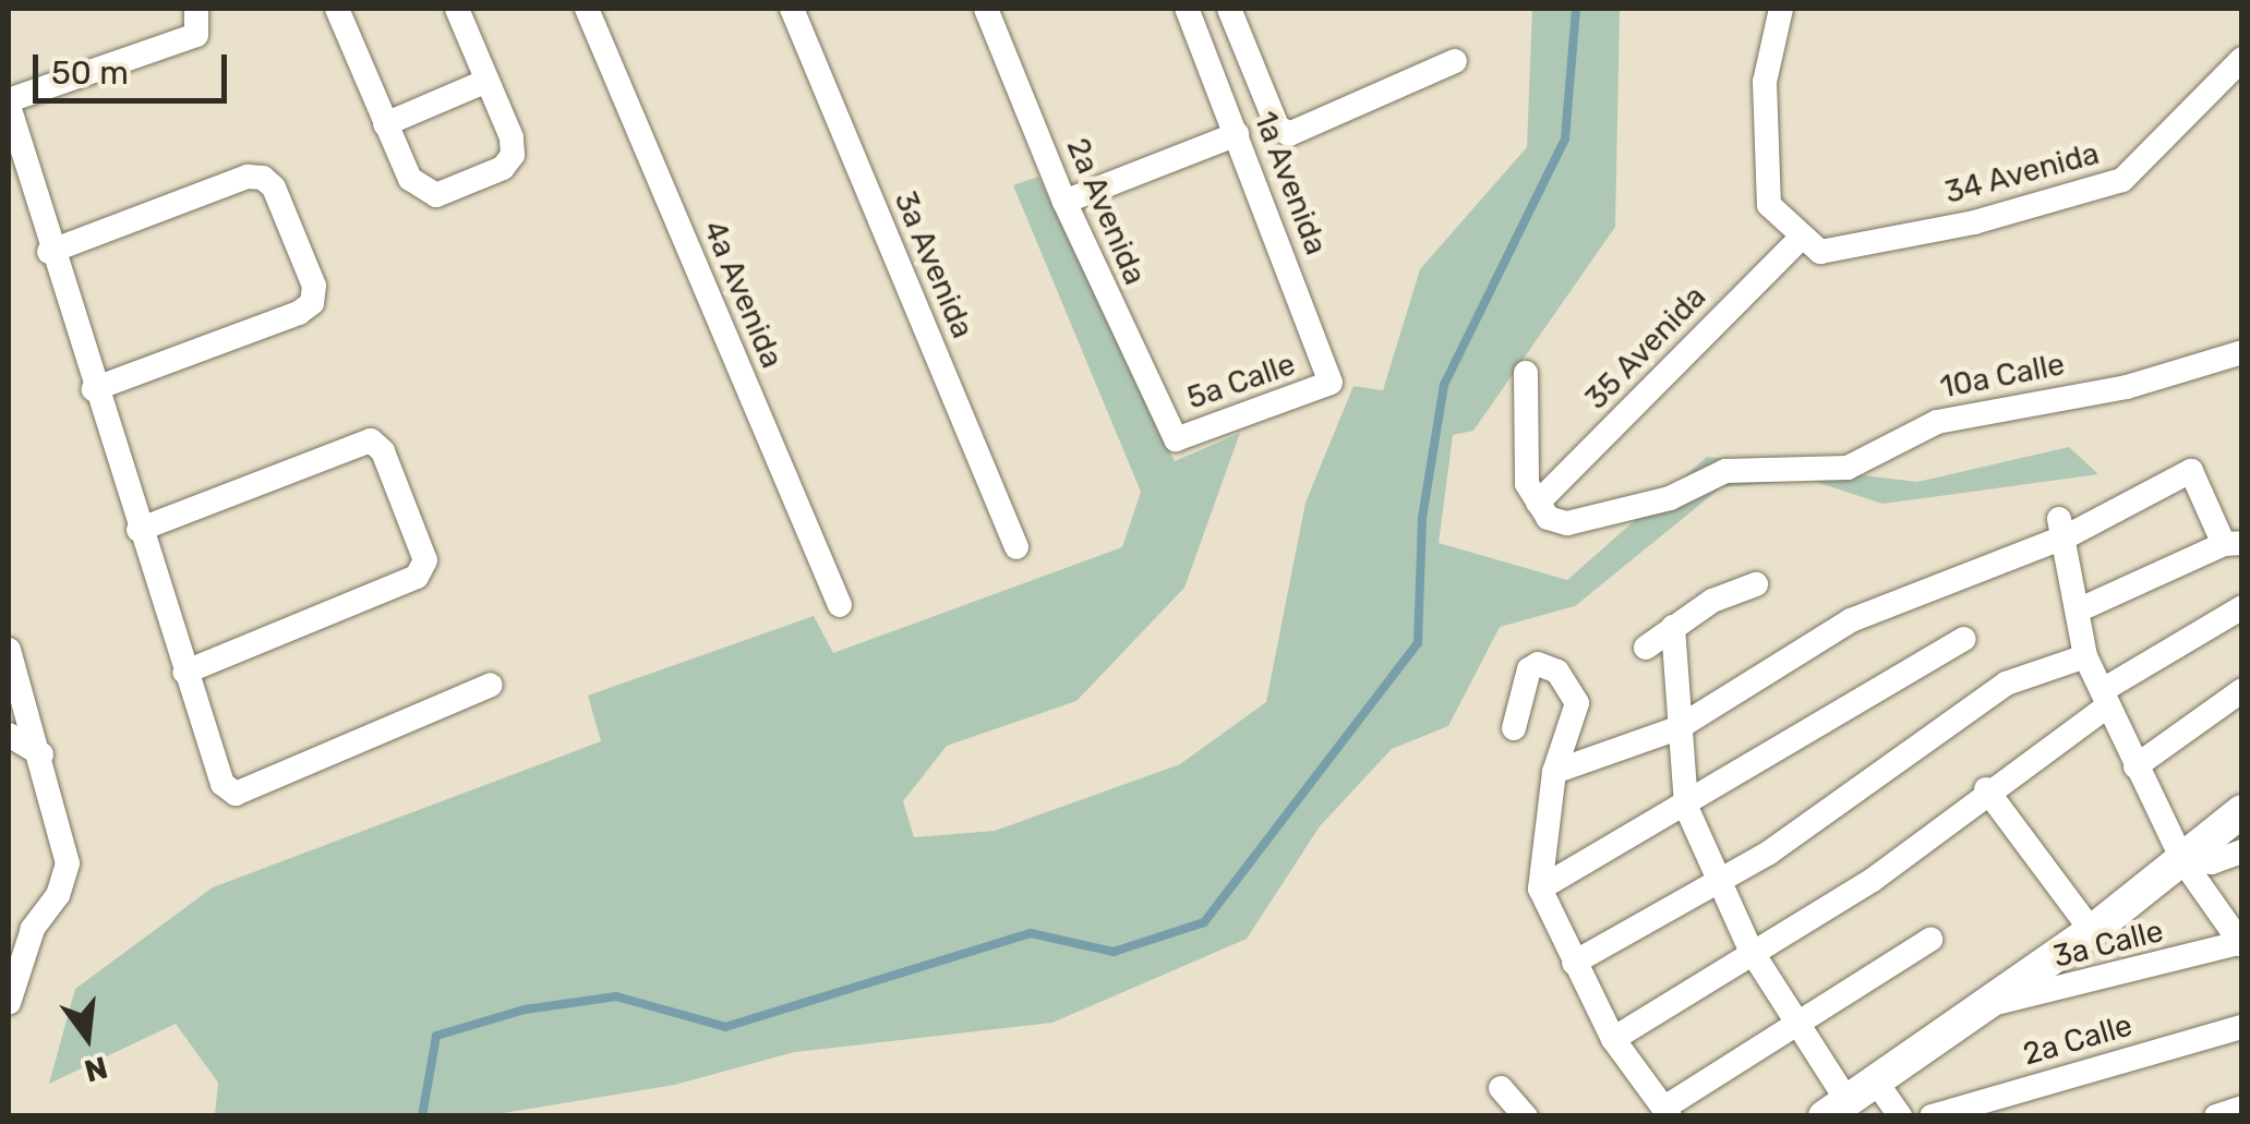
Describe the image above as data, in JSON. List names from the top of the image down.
{
  "streets": {
    "street": [
      "34 Avenida",
      "1a Avenida",
      "2a Avenida",
      "3a Avenida",
      "4a Avenida",
      "35 Avenida",
      "10a Calle",
      "5a Calle",
      "3a Calle",
      "2a Calle"
    ]
  },
  "crossings": [
    ["34 Avenida", "35 Avenida"],
    ["1a Avenida", "5a Calle"],
    ["2a Avenida", "5a Calle"],
    ["35 Avenida", "10a Calle"]
  ],
  "scale_bar": "50 m",
  "north": "bottom"
}
